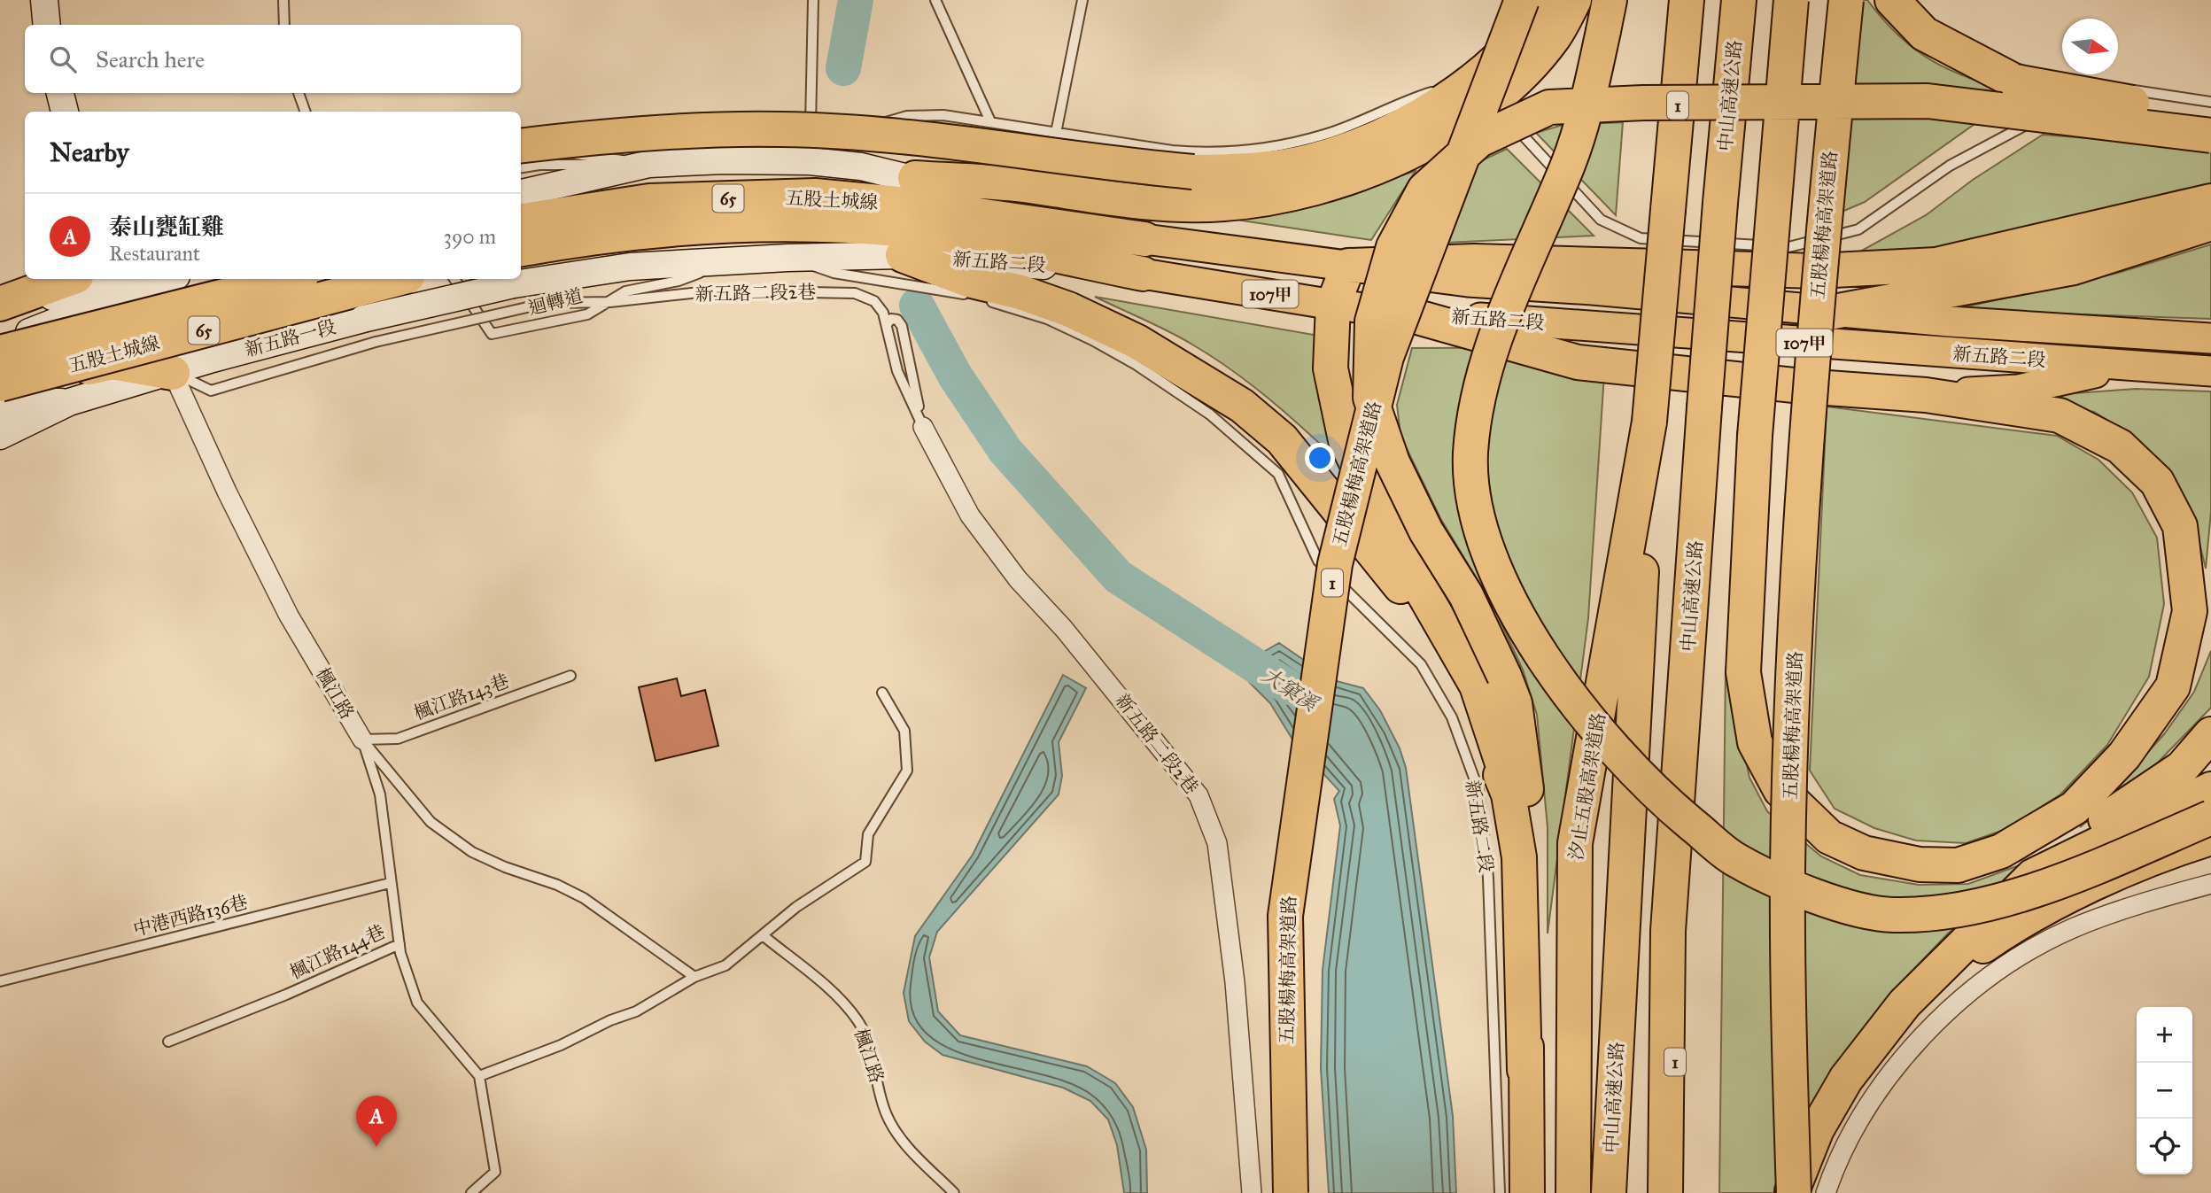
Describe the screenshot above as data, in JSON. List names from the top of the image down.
{
  "streets": {
    "highway": [
      "中山高速公路",
      "1",
      "65",
      "五股土城線",
      "五股楊梅高架道路",
      "汐止五股高架道路"
    ],
    "main road": [
      "新五路二段",
      "107甲",
      "新五路一段",
      "楓江路"
    ],
    "street": ["新五路二段2巷"],
    "lane": [
      "迴轉道",
      "楓江路143巷",
      "中港西路136巷",
      "楓江路144巷"
    ]
  },
  "crossings": [
    ["中山高速公路", "1"],
    ["中山高速公路", "汐止五股高架道路"],
    ["五股土城線", "新五路二段"],
    ["新五路二段", "迴轉道"],
    ["新五路二段", "新五路一段"],
    ["新五路二段2巷", "迴轉道"],
    ["新五路一段", "楓江路"],
    ["楓江路", "楓江路143巷"],
    ["楓江路", "楓江路144巷"],
    ["楓江路143巷", "楓江路144巷"],
    ["中港西路136巷", "楓江路144巷"]
  ],
  "water": ["大窠溪"],
  "north": "right",
  "page": {
    "search": "Search here",
    "heading": "Nearby",
    "list": [
      {
        "mark": "A",
        "name": "泰山甕缸雞",
        "note": "Restaurant",
        "value": "390 m"
      }
    ],
    "map_buttons": ["+", "−"],
    "pins": "A"
  }
}
